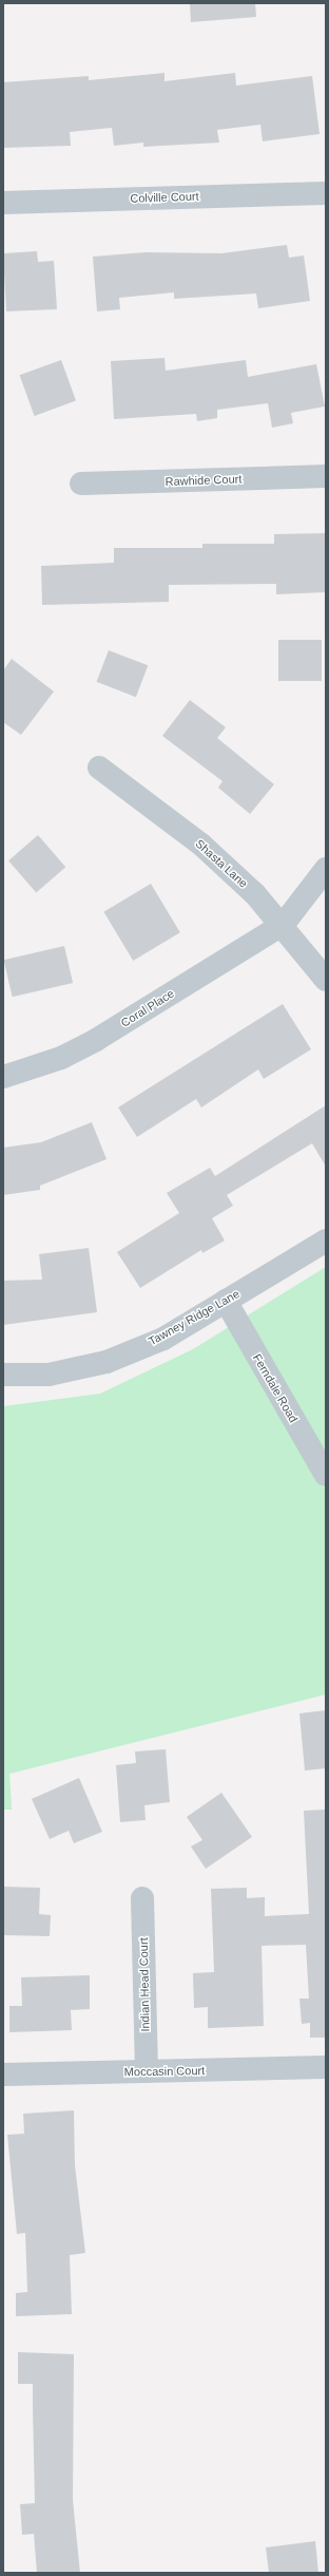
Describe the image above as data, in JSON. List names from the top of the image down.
{
  "streets": {
    "street": [
      "Colville Court",
      "Rawhide Court",
      "Shasta Lane",
      "Coral Place",
      "Tawney Ridge Lane",
      "Ferndale Road",
      "Indian Head Court",
      "Moccasin Court"
    ]
  },
  "crossings": [
    ["Shasta Lane", "Coral Place"],
    ["Tawney Ridge Lane", "Ferndale Road"],
    ["Indian Head Court", "Moccasin Court"]
  ]
}
